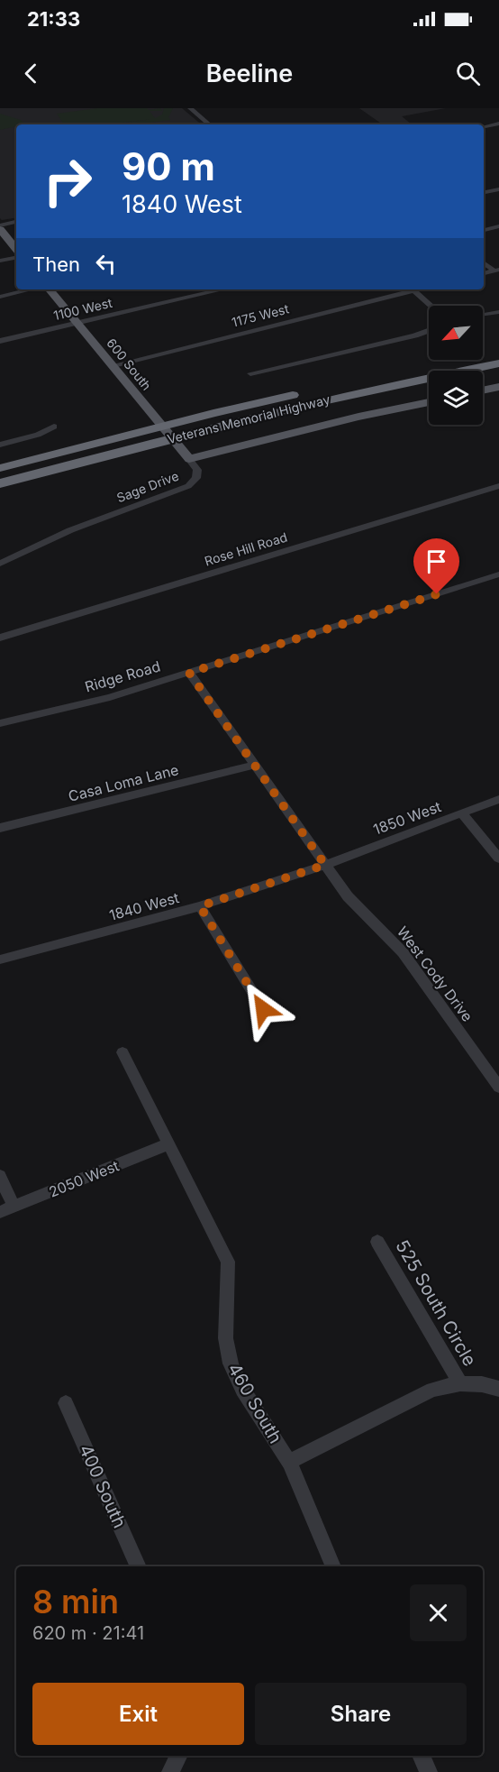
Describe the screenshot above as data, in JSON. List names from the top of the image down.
{
  "streets": {
    "highway": ["Veterans Memorial Highway"],
    "main road": ["600 South", "Sage Drive"],
    "street": [
      "1100 West",
      "1175 West",
      "Rose Hill Road",
      "Ridge Road",
      "Casa Loma Lane",
      "1850 West",
      "1840 West",
      "West Cody Drive",
      "2050 West",
      "525 South Circle",
      "460 South",
      "400 South"
    ]
  },
  "crossings": [
    ["1100 West", "600 South"],
    ["1175 West", "600 South"],
    ["600 South", "Sage Drive"],
    ["Ridge Road", "West Cody Drive"],
    ["Casa Loma Lane", "West Cody Drive"],
    ["1850 West", "1840 West"],
    ["1850 West", "West Cody Drive"],
    ["1840 West", "West Cody Drive"],
    ["2050 West", "460 South"]
  ],
  "north": "bottom left",
  "page": {
    "status": "21:33",
    "header": "Beeline",
    "turn": ["90 m", "1840 West"],
    "then": "Then",
    "heading": ["8 min", "620 m · 21:41"],
    "buttons": ["Exit", "Share"]
  }
}
